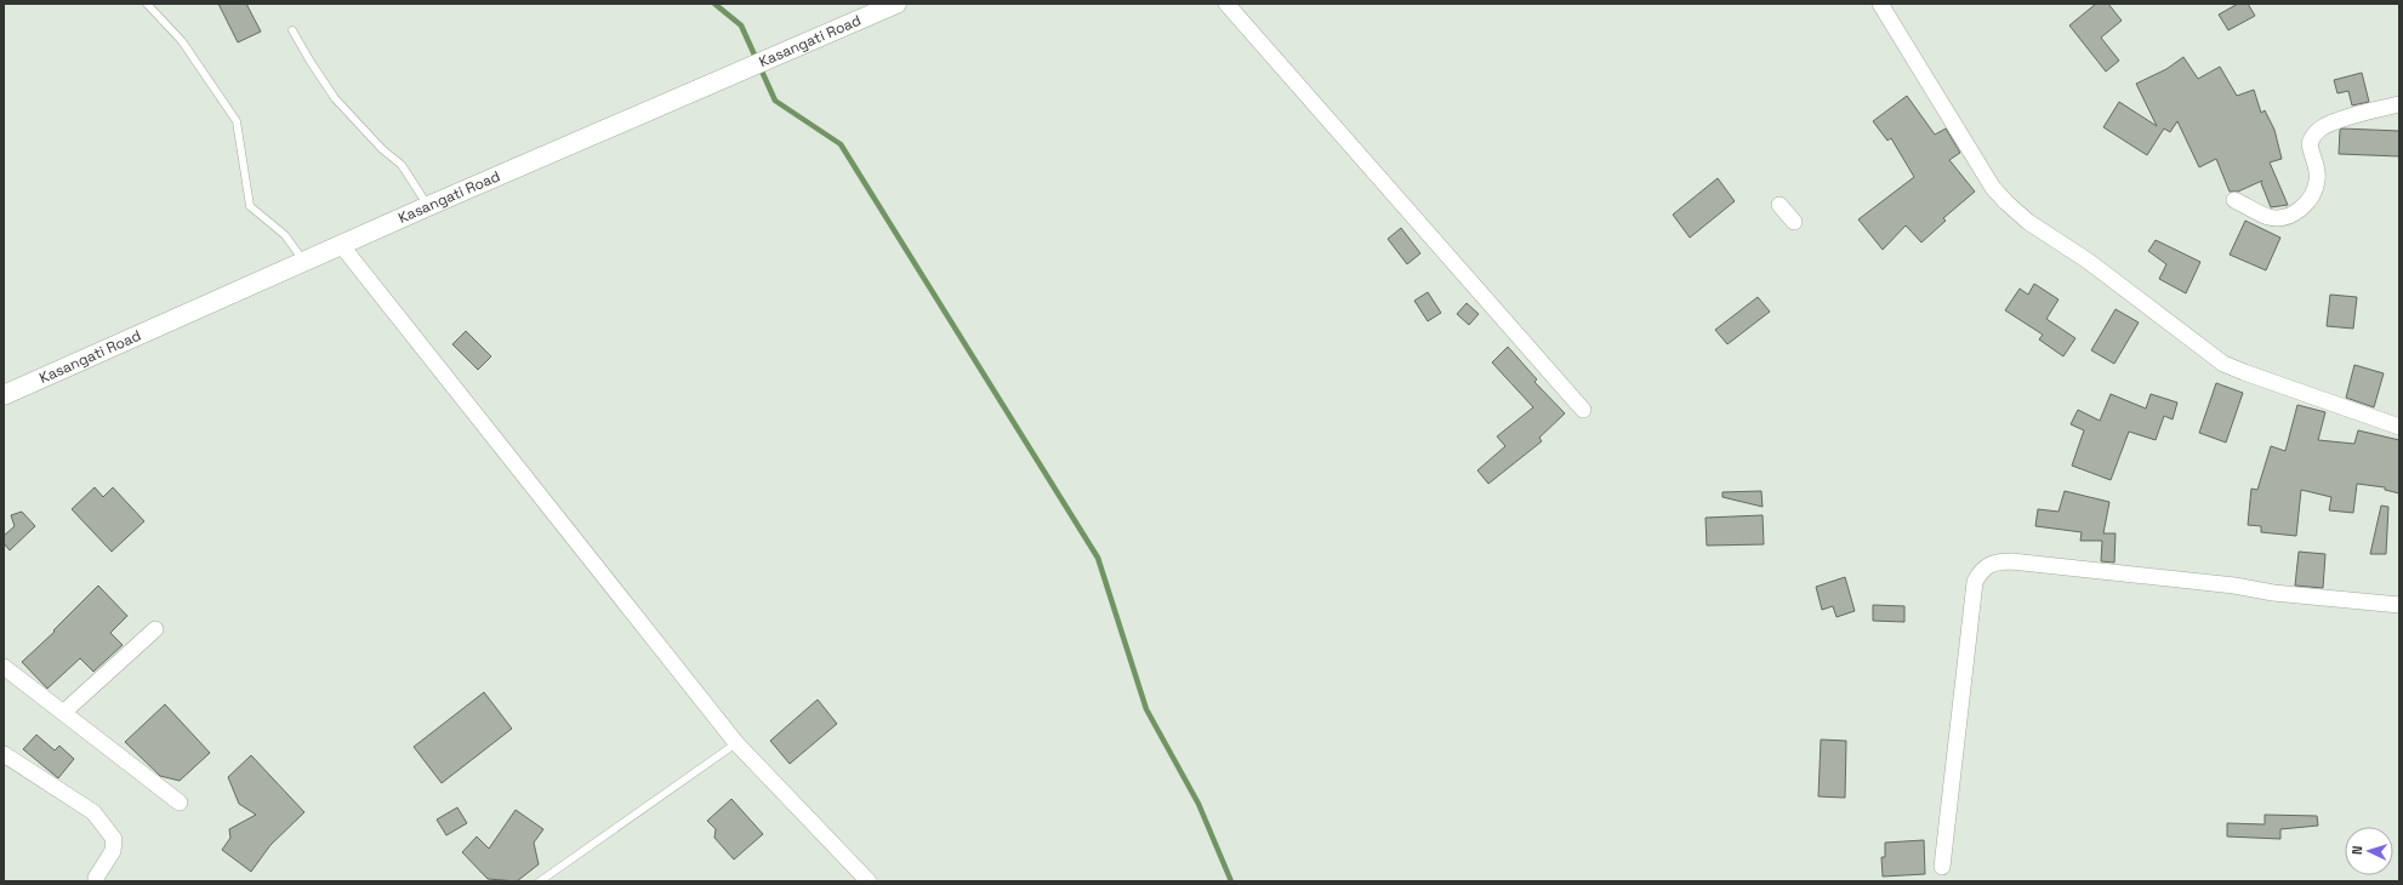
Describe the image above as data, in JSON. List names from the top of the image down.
{
  "streets": {
    "street": ["Kasangati Road"]
  },
  "north": "left"
}
